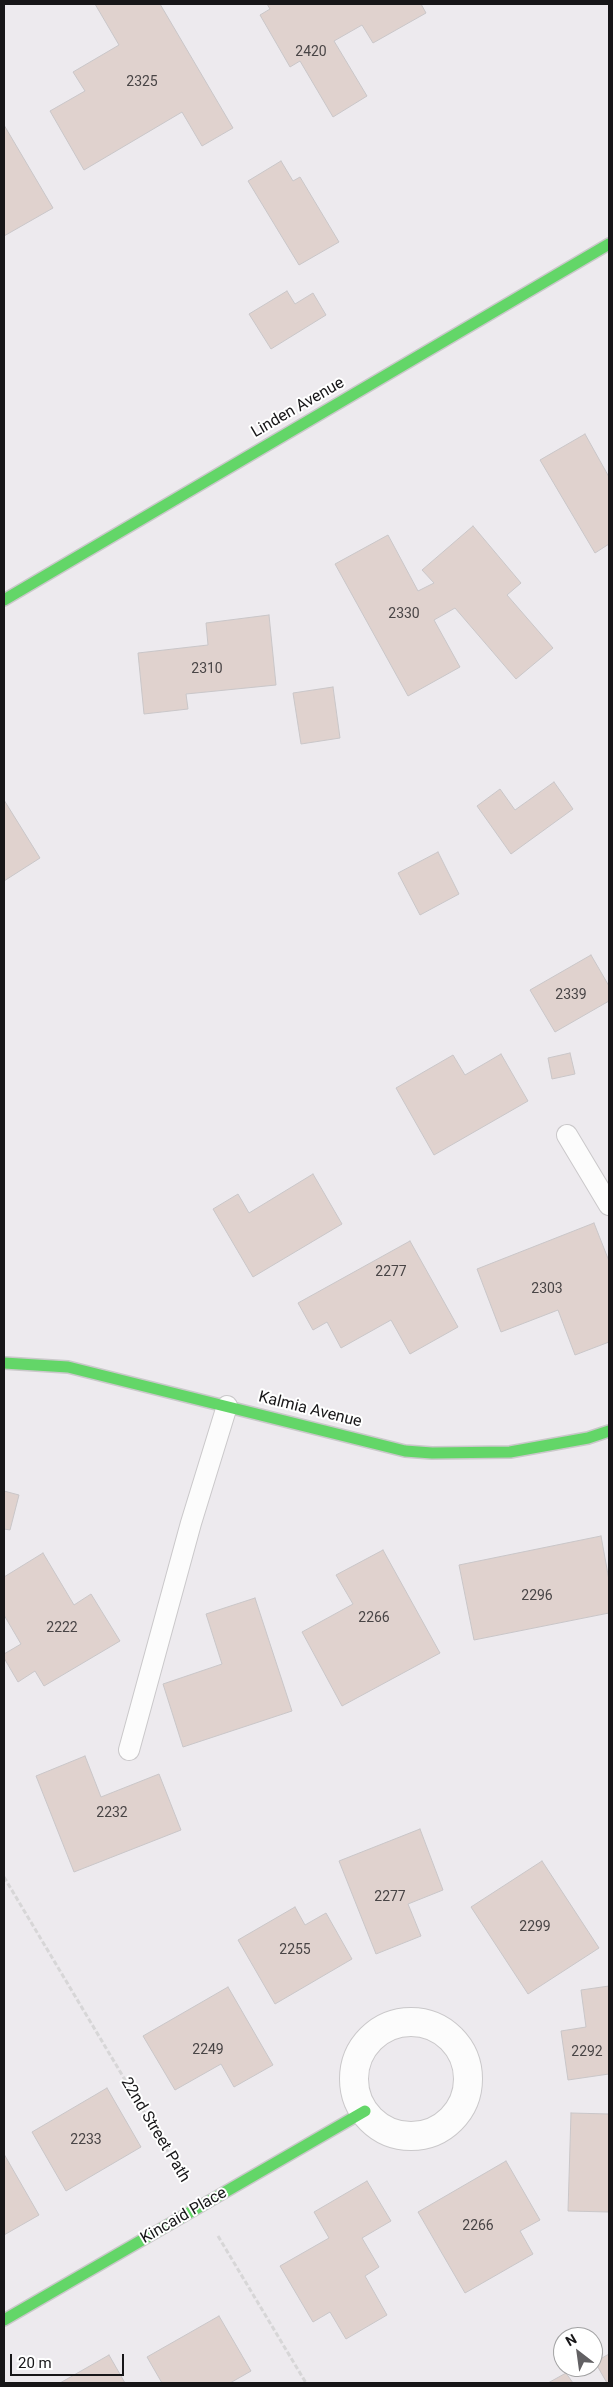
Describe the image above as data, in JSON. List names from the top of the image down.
{
  "streets": {
    "street": ["Linden Avenue", "Kalmia Avenue", "Kincaid Place"],
    "path": ["22nd Street Path"]
  },
  "crossings": [
    ["22nd Street Path", "Kincaid Place"]
  ],
  "house_numbers": [
    "2420",
    "2325",
    "2330",
    "2310",
    "2339",
    "2277",
    "2303",
    "2296",
    "2266",
    "2222",
    "2232",
    "2277",
    "2299",
    "2255",
    "2249",
    "2292",
    "2233",
    "2266"
  ],
  "scale_bar": "20 m",
  "north": "top left"
}
